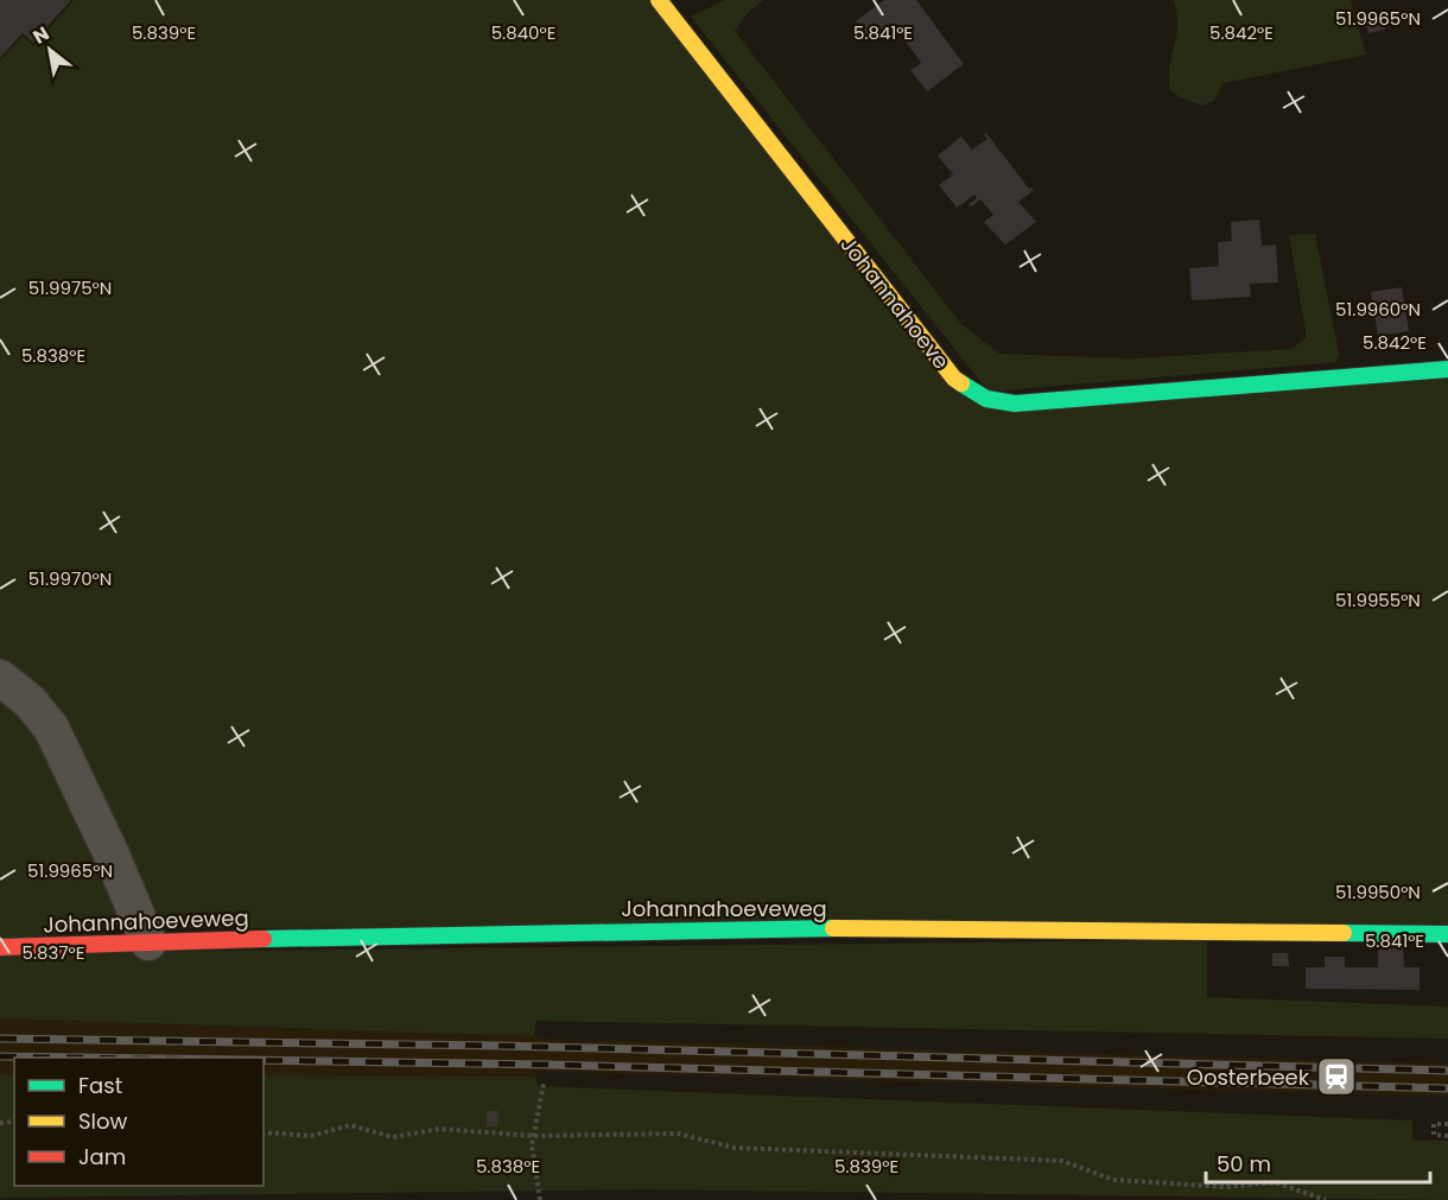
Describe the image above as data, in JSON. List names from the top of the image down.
{
  "streets": {
    "street": ["Johannahoeve", "Johannahoeveweg"]
  },
  "places": {
    "station": ["Oosterbeek"]
  },
  "legend": ["Fast", "Slow", "Jam"],
  "scale_bar": "50 m",
  "north": "top left",
  "coordinates": [
    "51.9965°N",
    "5.840°E",
    "5.839°E",
    "5.841°E",
    "5.842°E",
    "51.9975°N",
    "51.9960°N",
    "5.838°E",
    "51.9970°N",
    "51.9955°N",
    "51.9950°N",
    "5.837°E"
  ]
}
